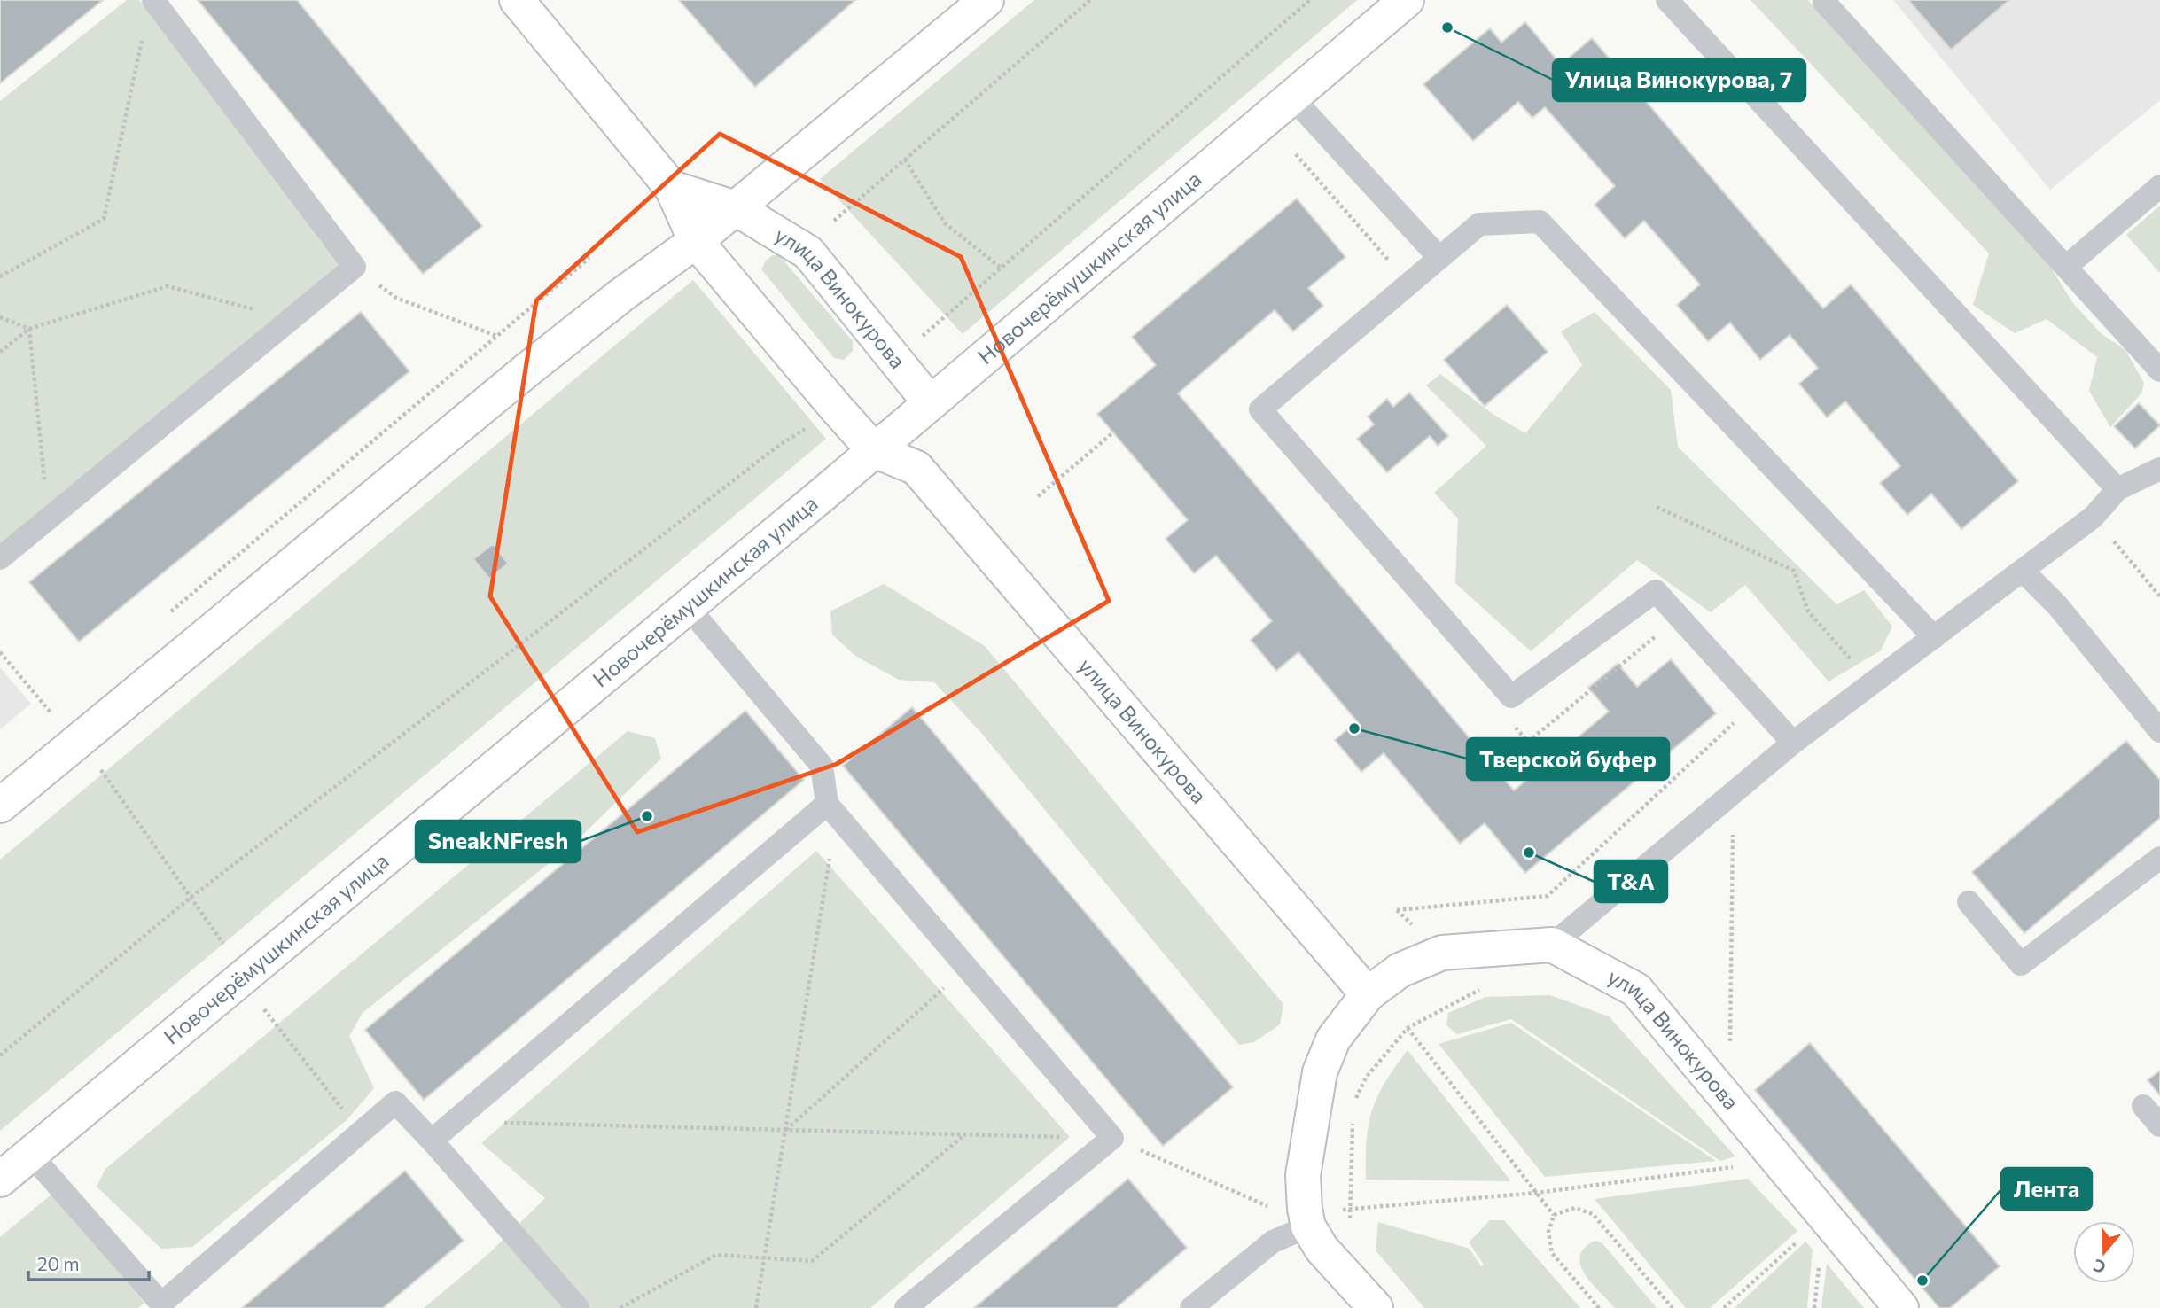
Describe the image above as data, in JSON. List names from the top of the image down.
{
  "streets": {
    "street": ["Новочерёмушкинская улица", "улица Винокурова"]
  },
  "crossings": [
    ["Новочерёмушкинская улица", "улица Винокурова"]
  ],
  "places": [
    "Улица Винокурова, 7",
    "Тверской буфер",
    "SneakNFresh",
    "T&A",
    "Лента"
  ],
  "scale_bar": "20 m",
  "north": "bottom"
}
